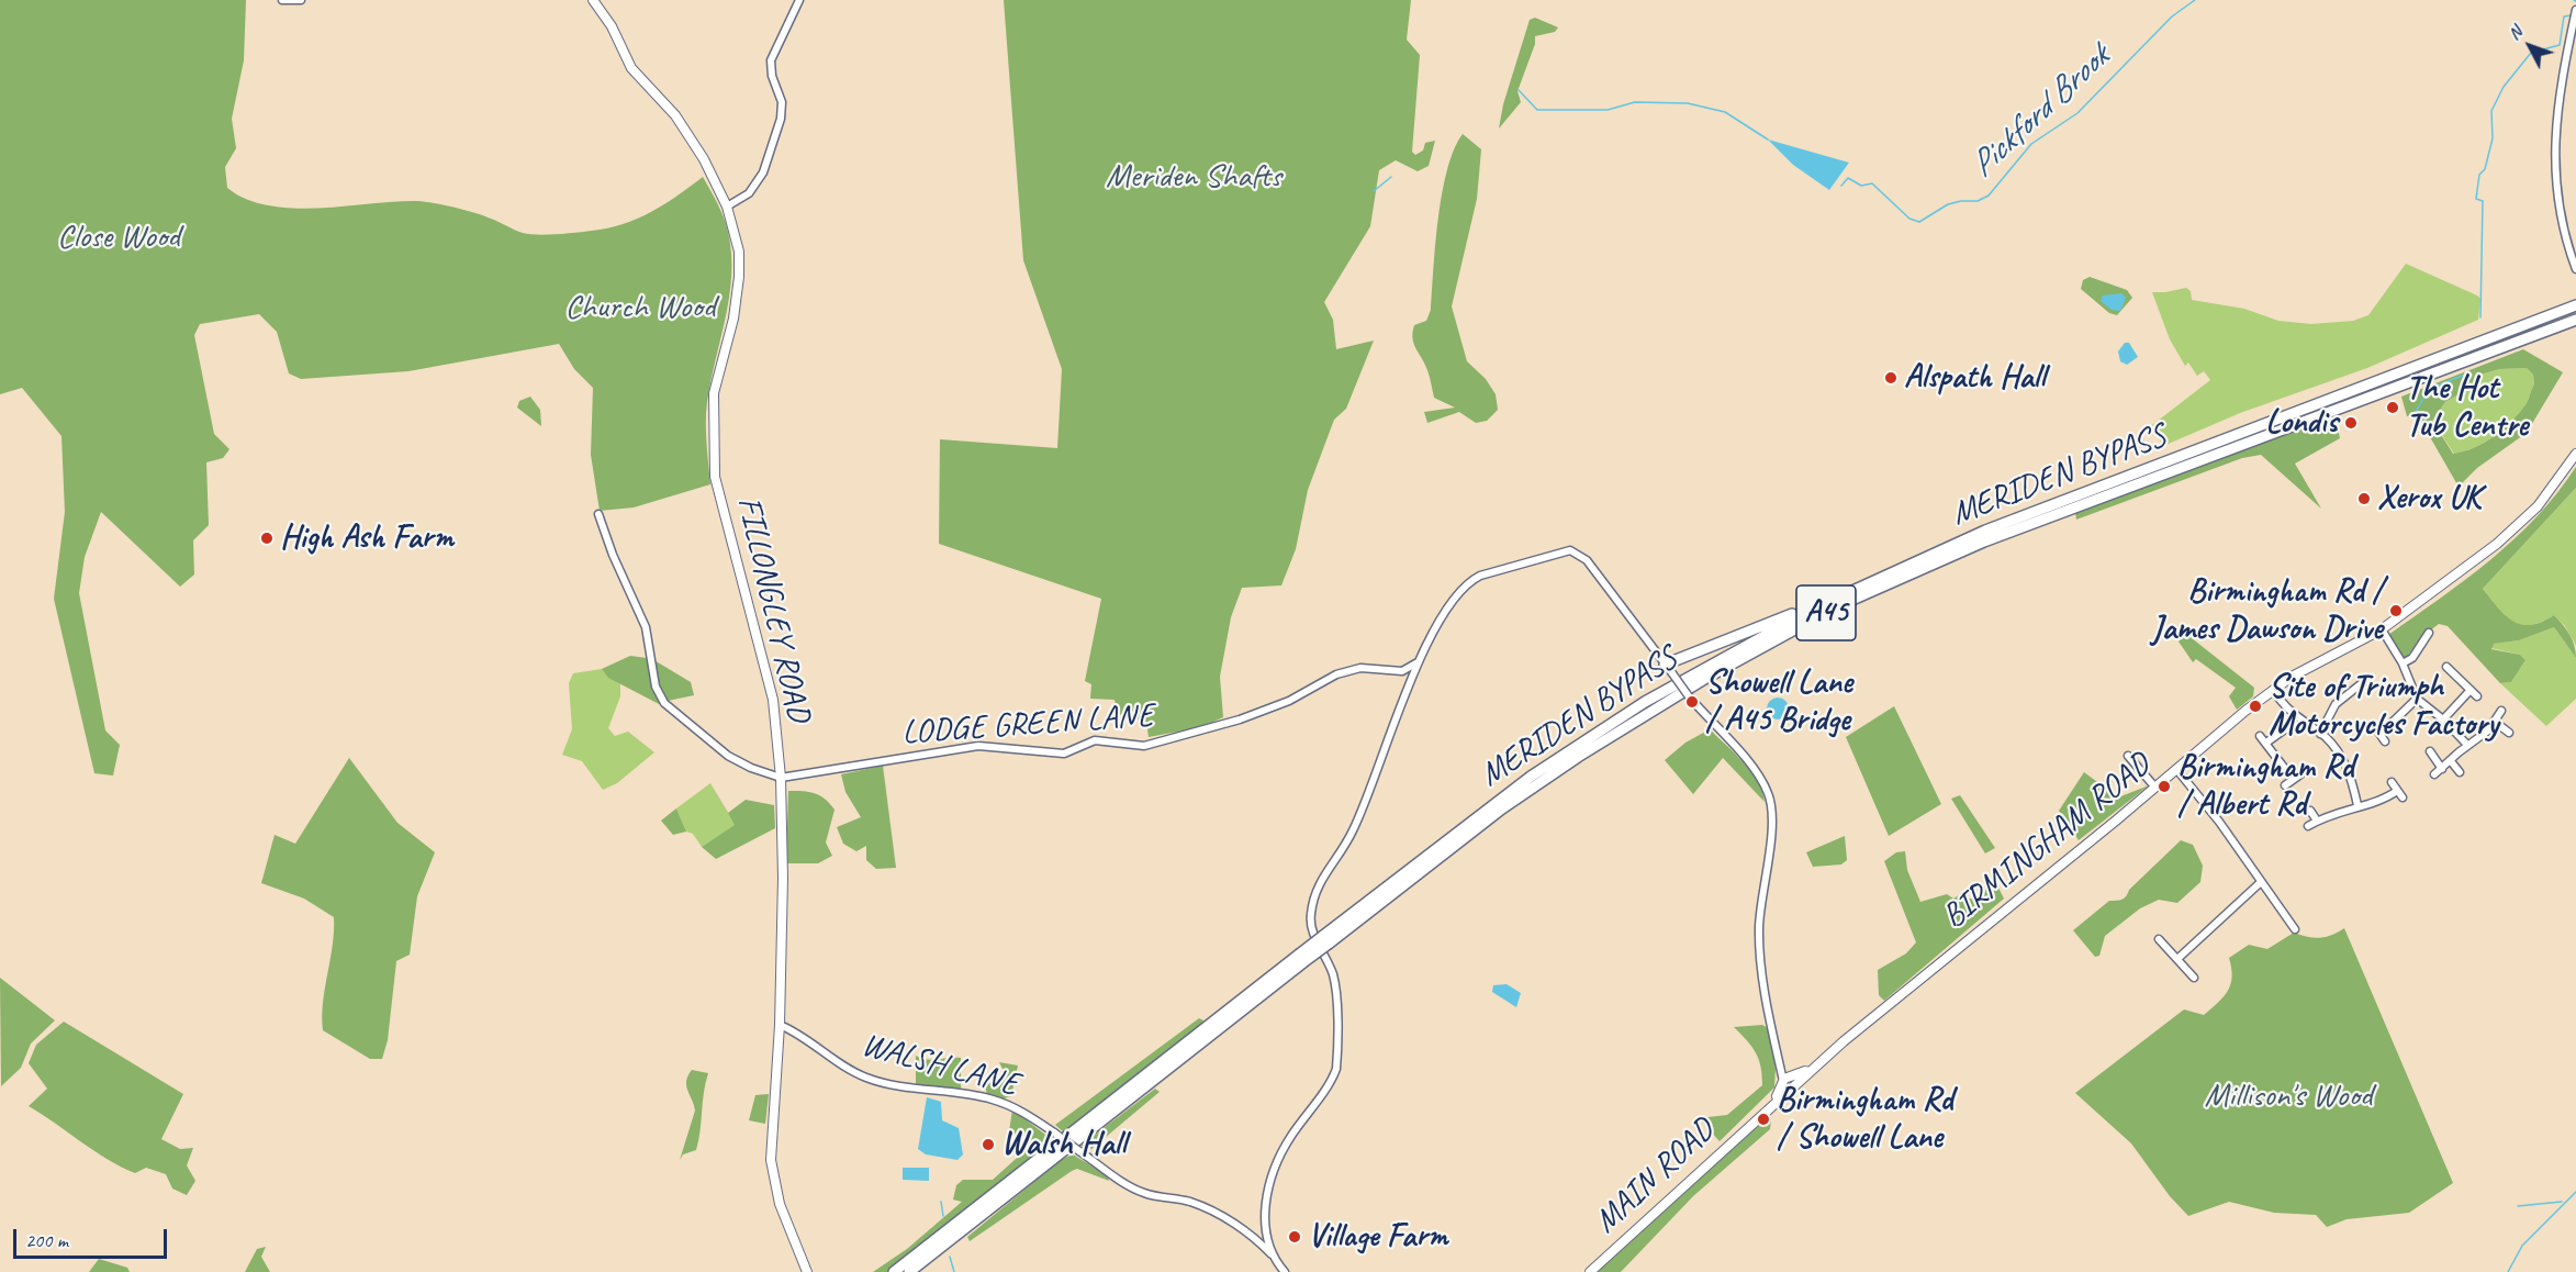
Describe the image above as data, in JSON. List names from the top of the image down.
{
  "streets": {
    "highway": ["MERIDEN BYPASS", "A45"],
    "main road": ["FILLONGLEY ROAD", "BIRMINGHAM ROAD", "MAIN ROAD"],
    "street": ["LODGE GREEN LANE", "WALSH LANE"]
  },
  "crossings": [
    ["FILLONGLEY ROAD", "LODGE GREEN LANE"],
    ["FILLONGLEY ROAD", "WALSH LANE"],
    ["BIRMINGHAM ROAD", "MAIN ROAD"]
  ],
  "water": ["Pickford Brook"],
  "parks": [
    "Meriden Shafts",
    "Close Wood",
    "Church Wood",
    "Millison's Wood"
  ],
  "places": [
    "Alspath Hall",
    "The Hot Tub Centre",
    "Londis",
    "Xerox UK",
    "High Ash Farm",
    "Birmingham Rd / James Dawson Drive",
    "Showell Lane / A45 Bridge",
    "Site of Triumph Motorcycles Factory",
    "Birmingham Rd / Albert Rd",
    "Birmingham Rd / Showell Lane",
    "Walsh Hall",
    "Village Farm"
  ],
  "scale_bar": "200 m",
  "north": "top left"
}
